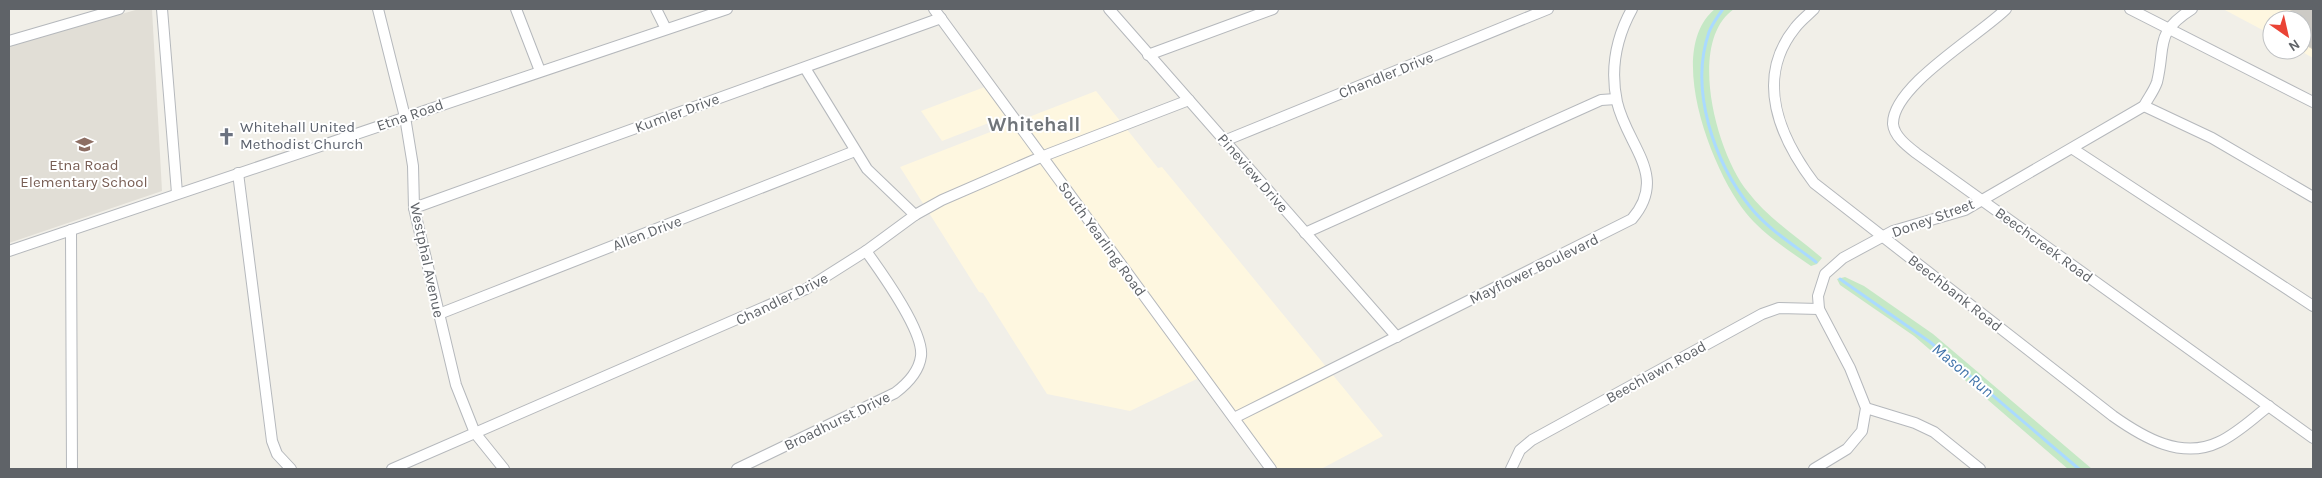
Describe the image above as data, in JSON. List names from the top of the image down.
{
  "streets": {
    "street": [
      "Chandler Drive",
      "Kumler Drive",
      "Etna Road",
      "Pineview Drive",
      "Doney Street",
      "Allen Drive",
      "South Yearling Road",
      "Beechcreek Road",
      "Westphal Avenue",
      "Mayflower Boulevard",
      "Beechbank Road",
      "Beechlawn Road",
      "Broadhurst Drive"
    ]
  },
  "crossings": [
    ["Chandler Drive", "Pineview Drive"],
    ["Chandler Drive", "South Yearling Road"],
    ["Chandler Drive", "Westphal Avenue"],
    ["Chandler Drive", "Broadhurst Drive"],
    ["Kumler Drive", "South Yearling Road"],
    ["Kumler Drive", "Westphal Avenue"],
    ["Etna Road", "Westphal Avenue"],
    ["Pineview Drive", "Mayflower Boulevard"],
    ["Doney Street", "Beechcreek Road"],
    ["Doney Street", "Beechbank Road"],
    ["Doney Street", "Beechlawn Road"],
    ["Allen Drive", "Westphal Avenue"],
    ["South Yearling Road", "Mayflower Boulevard"],
    ["Beechcreek Road", "Beechbank Road"]
  ],
  "districts": ["Whitehall"],
  "water": ["Mason Run"],
  "places": {
    "church": ["Whitehall United Methodist Church"],
    "school or university": ["Etna Road Elementary School"]
  },
  "north": "bottom right"
}
